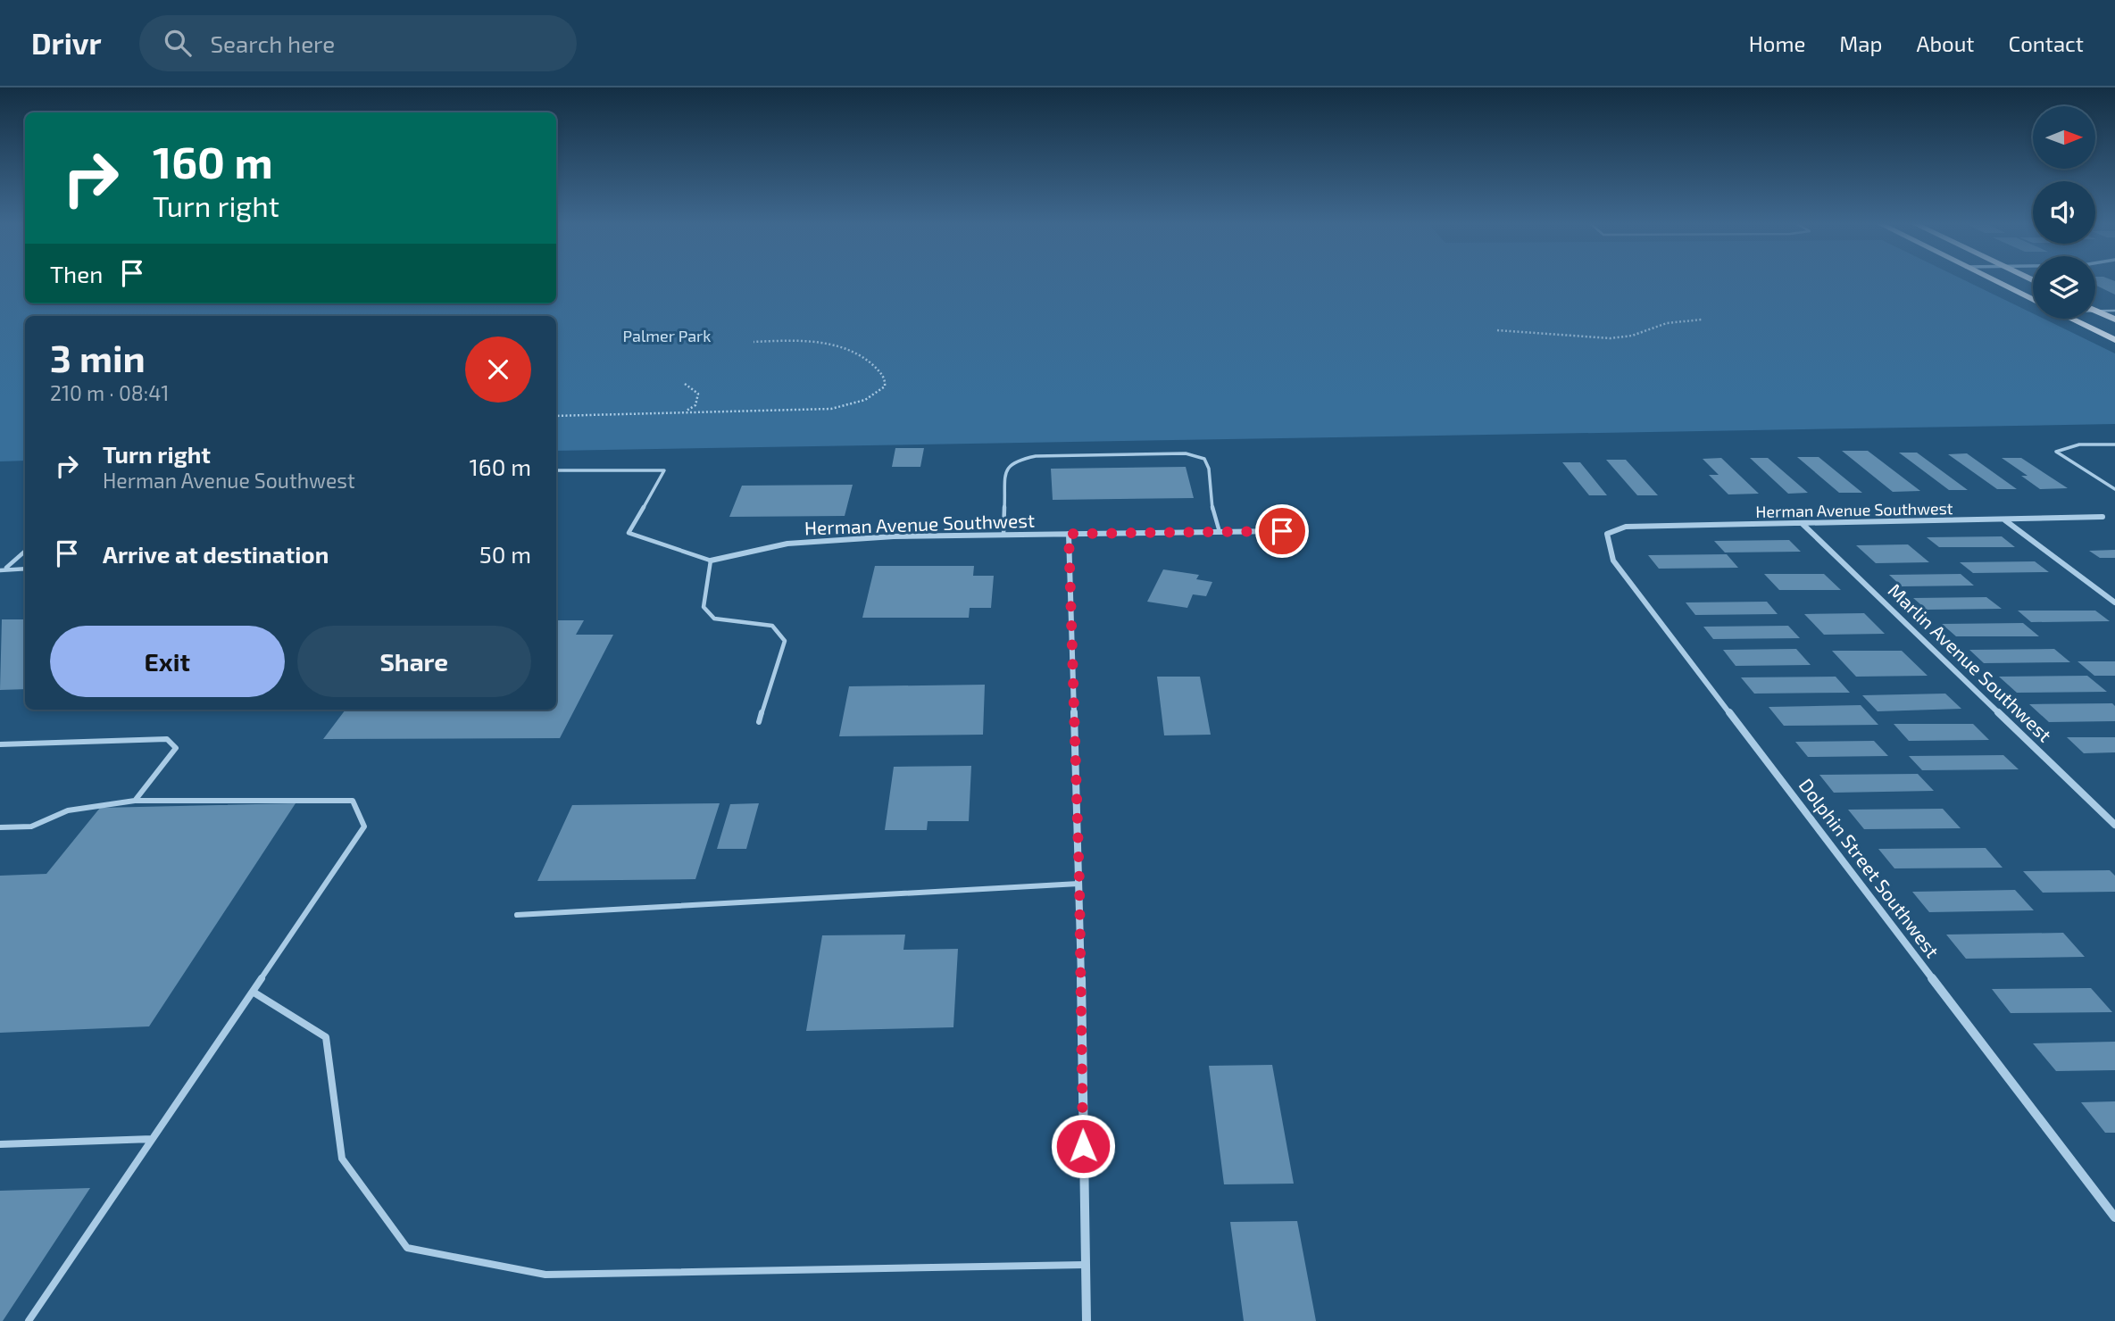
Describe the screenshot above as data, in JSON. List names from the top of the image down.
{
  "streets": {
    "street": ["Herman Avenue Southwest", "Marlin Avenue Southwest", "Dolphin Street Southwest"]
  },
  "crossings": [
    ["Herman Avenue Southwest", "Marlin Avenue Southwest"],
    ["Herman Avenue Southwest", "Dolphin Street Southwest"]
  ],
  "parks": ["Palmer Park"],
  "north": "right",
  "page": {
    "header": "Drivr",
    "search": "Search here",
    "nav": [
      "Home",
      "Map",
      "About",
      "Contact"
    ],
    "turn": ["160 m", "Turn right"],
    "then": "Then",
    "heading": ["3 min", "210 m · 08:41"],
    "list": [
      {
        "name": "Turn right",
        "note": "Herman Avenue Southwest",
        "value": "160 m"
      },
      {
        "name": "Arrive at destination",
        "value": "50 m"
      }
    ],
    "buttons": ["Exit", "Share"]
  }
}
